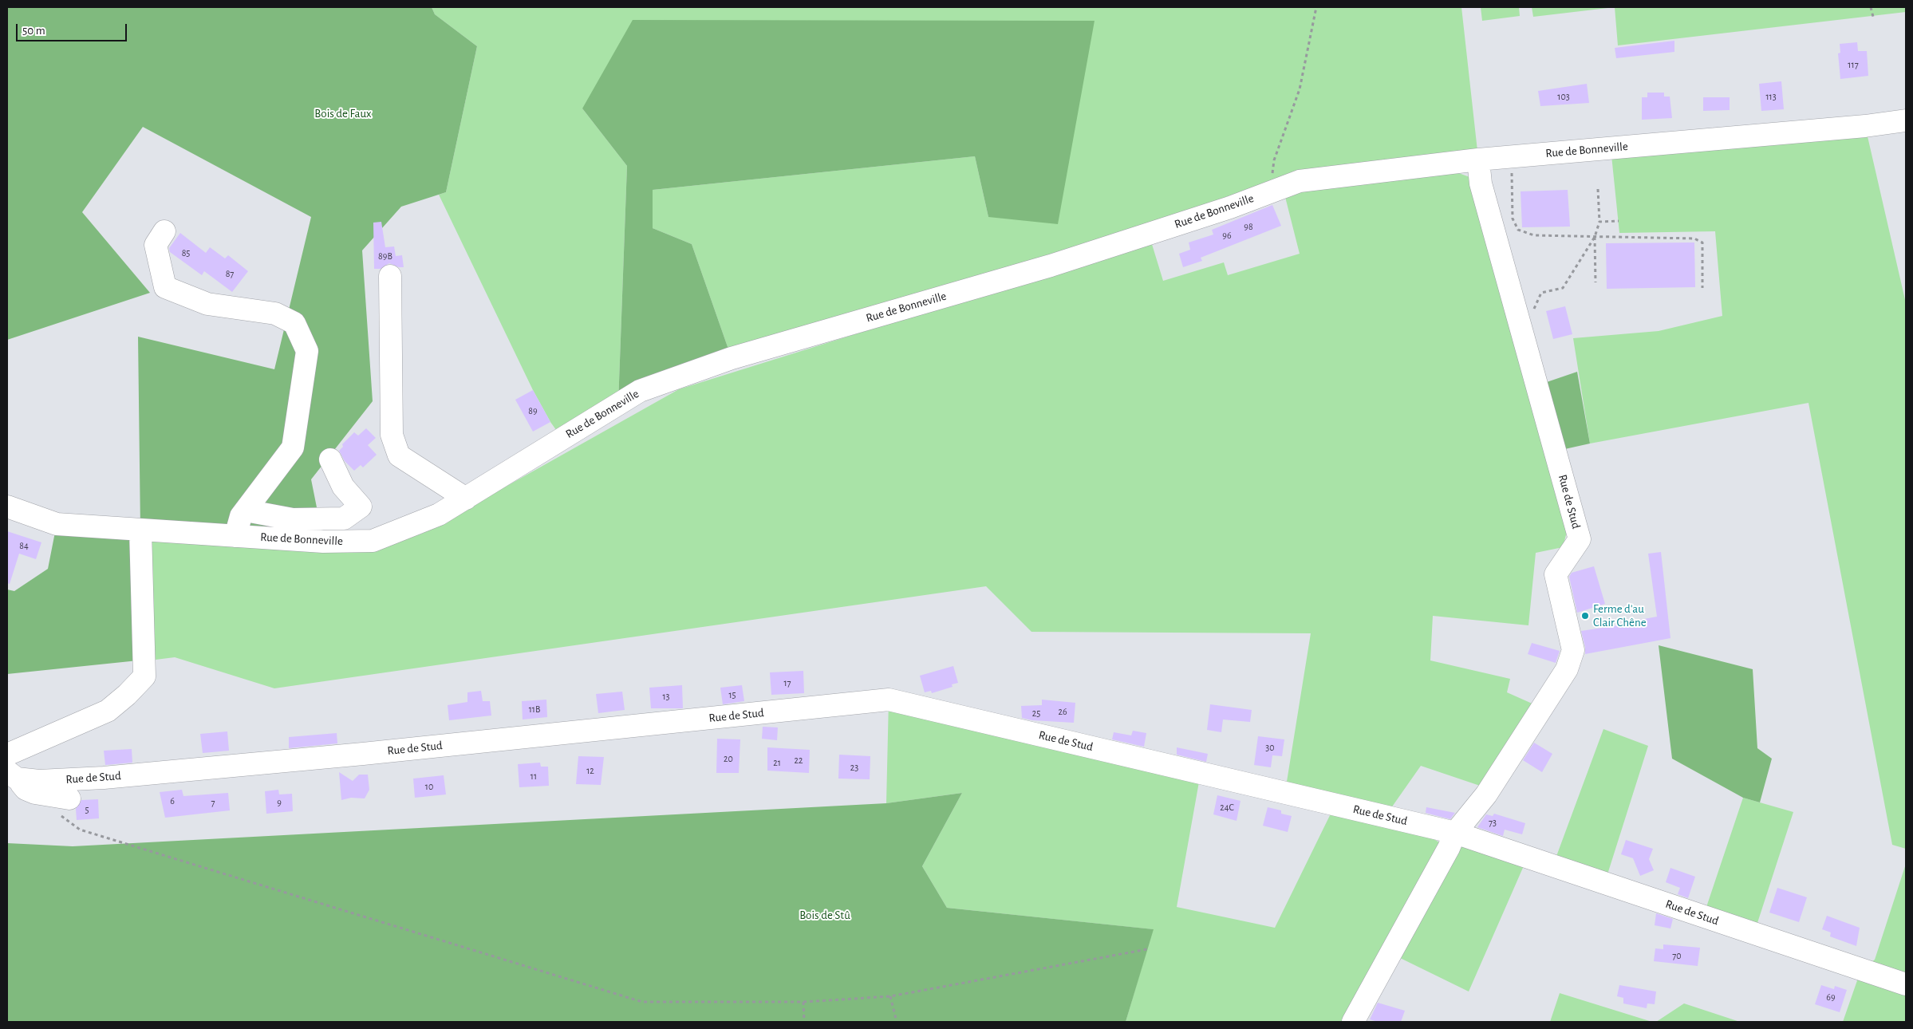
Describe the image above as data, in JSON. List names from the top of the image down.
{
  "streets": {
    "street": ["Rue de Bonneville", "Rue de Stud"]
  },
  "crossings": [
    ["Rue de Bonneville", "Rue de Stud"]
  ],
  "parks": ["Bois de Faux", "Bois de Stû"],
  "places": ["Ferme d'au Clair Chêne"],
  "house_numbers": [
    "117",
    "103",
    "113",
    "98",
    "96",
    "85",
    "89B",
    "87",
    "89",
    "84",
    "17",
    "15",
    "13",
    "11B",
    "26",
    "25",
    "30",
    "20",
    "22",
    "21",
    "23",
    "12",
    "11",
    "10",
    "6",
    "7",
    "9",
    "24C",
    "5",
    "73",
    "70",
    "69"
  ],
  "scale_bar": "50 m"
}
